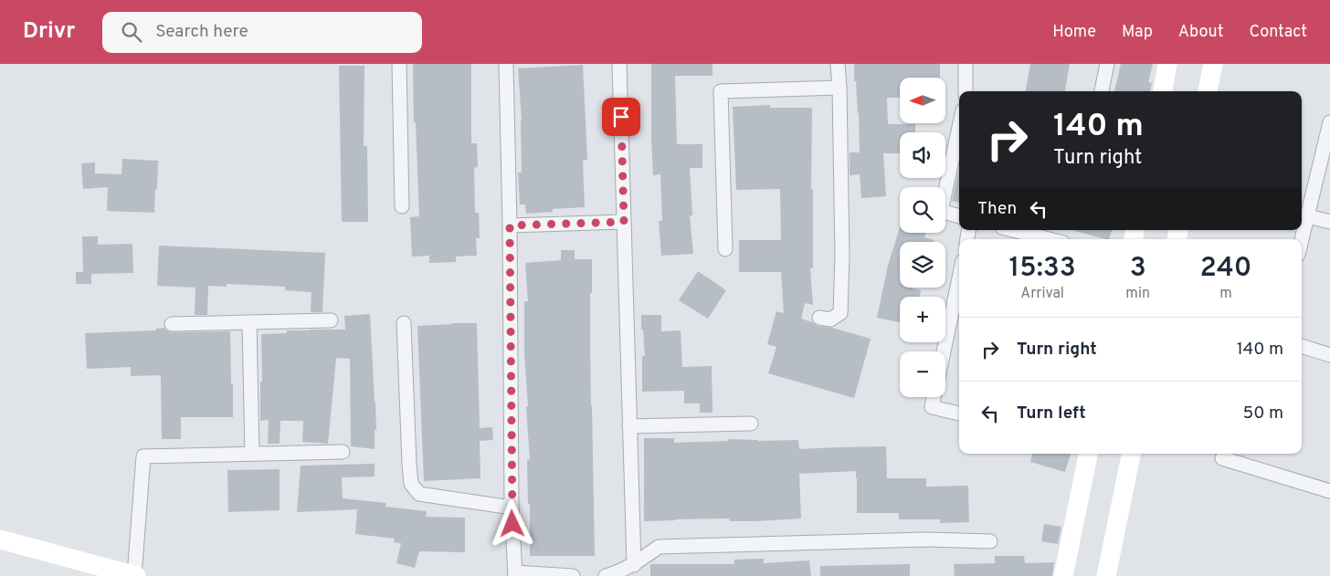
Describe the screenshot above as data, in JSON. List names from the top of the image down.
{
  "north": "left",
  "page": {
    "header": "Drivr",
    "search": "Search here",
    "nav": [
      "Home",
      "Map",
      "About",
      "Contact"
    ],
    "map_buttons": ["+", "−"],
    "turn": ["140 m", "Turn right"],
    "then": "Then",
    "eta": [
      "15:33",
      "Arrival",
      "3",
      "min",
      "240",
      "m"
    ],
    "list": [
      {
        "name": "Turn right",
        "value": "140 m"
      },
      {
        "name": "Turn left",
        "value": "50 m"
      }
    ]
  }
}
